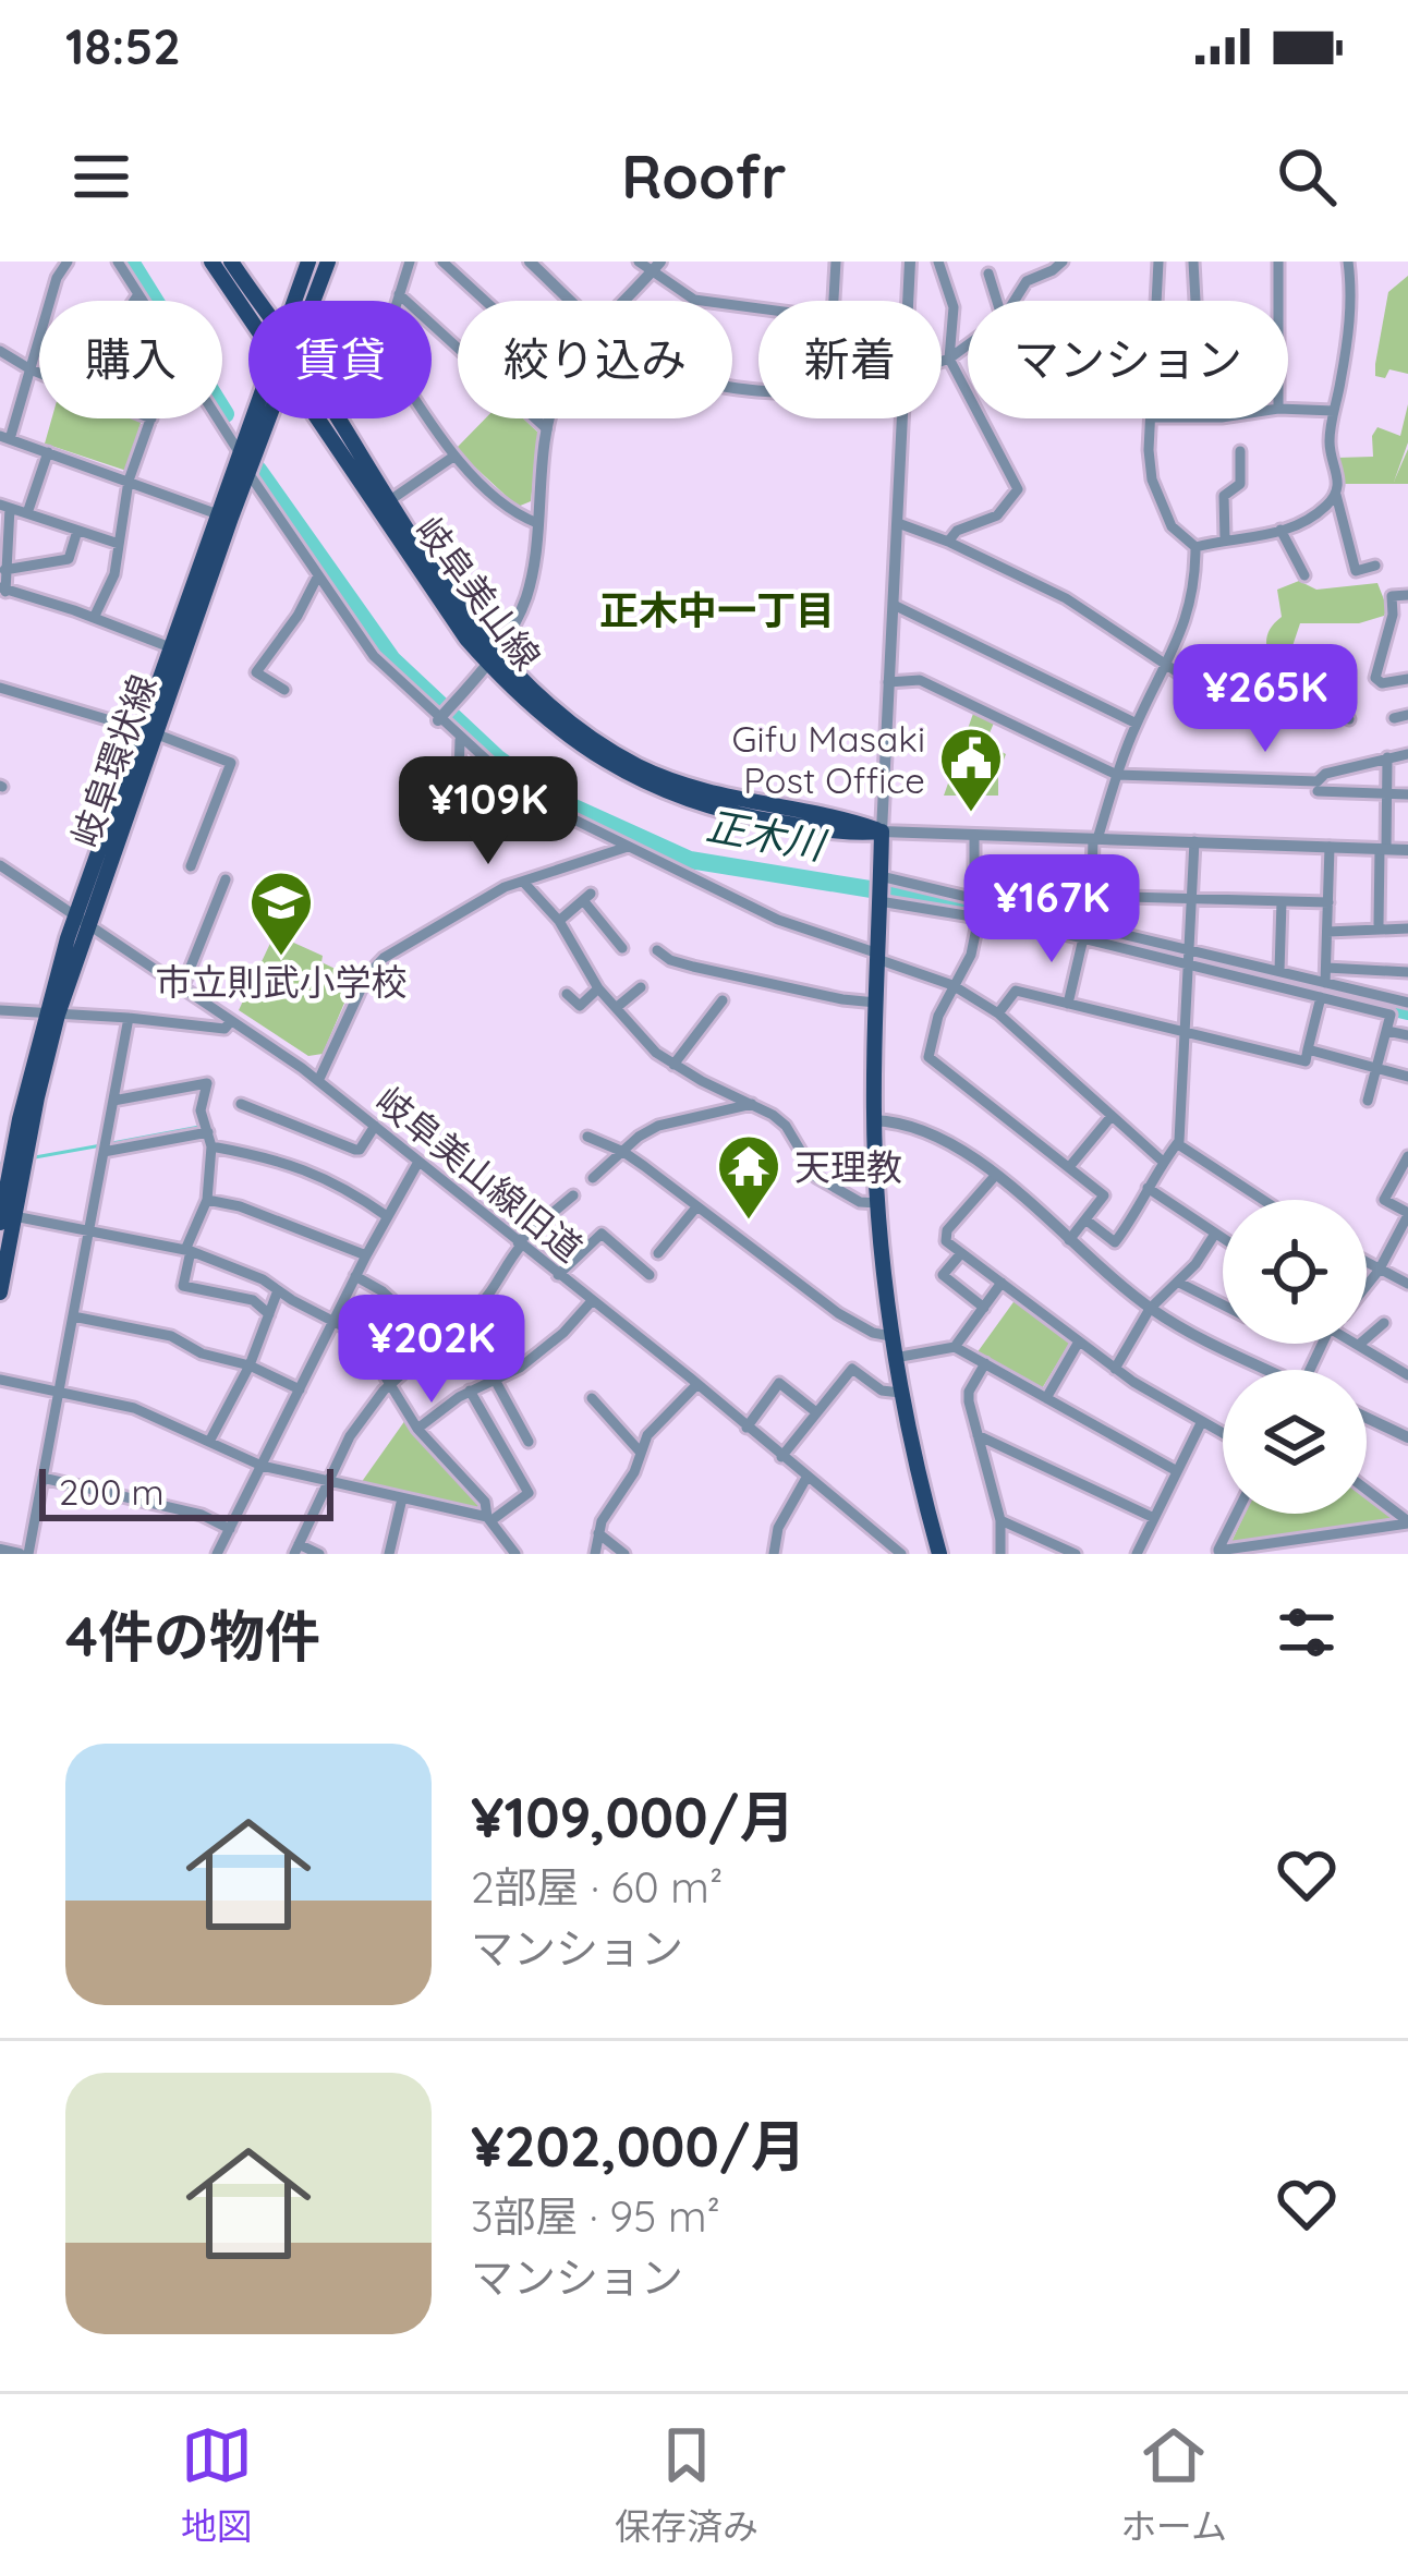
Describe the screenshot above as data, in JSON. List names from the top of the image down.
{
  "streets": {
    "main road": ["岐阜美山線", "岐阜環状線"],
    "street": ["岐阜美山線旧道"]
  },
  "crossings": [
    ["岐阜環状線", "岐阜美山線旧道"]
  ],
  "districts": ["正木中一丁目"],
  "water": ["正木川"],
  "places": {
    "public building": ["Gifu Masaki Post Office"],
    "school or university": ["市立則武小学校"],
    "temple": ["天理教"]
  },
  "scale_bar": "200 m",
  "page": {
    "status": "18:52",
    "header": "Roofr",
    "chip": [
      "購入",
      "賃貸",
      "絞り込み",
      "新着",
      "マンション"
    ],
    "price": [
      "¥265K",
      "¥109K",
      "¥167K",
      "¥202K"
    ],
    "scale": "200 m",
    "heading": "4件の物件",
    "list": [
      {
        "name": "¥109,000/月",
        "note": "2部屋 · 60 m² · マンション"
      },
      {
        "name": "¥202,000/月",
        "note": "3部屋 · 95 m² · マンション"
      }
    ],
    "tabs": ["地図", "保存済み", "ホーム"]
  }
}
